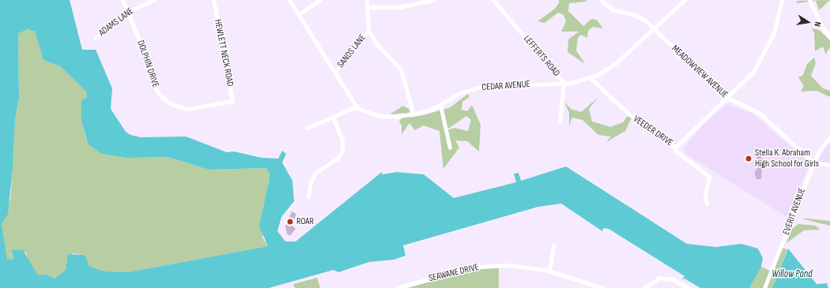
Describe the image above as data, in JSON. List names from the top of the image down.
{
  "streets": {
    "street": [
      "ADAMS LANE",
      "SANDS LANE",
      "HEWLETT NECK ROAD",
      "LEFFERTS ROAD",
      "DOLPHIN DRIVE",
      "MEADOWVIEW AVENUE",
      "CEDAR AVENUE",
      "VEEDER DRIVE",
      "EVERIT AVENUE",
      "SEAWANE DRIVE"
    ]
  },
  "crossings": [
    ["ADAMS LANE", "DOLPHIN DRIVE"],
    ["HEWLETT NECK ROAD", "DOLPHIN DRIVE"],
    ["LEFFERTS ROAD", "CEDAR AVENUE"],
    ["MEADOWVIEW AVENUE", "CEDAR AVENUE"],
    ["MEADOWVIEW AVENUE", "EVERIT AVENUE"],
    ["CEDAR AVENUE", "VEEDER DRIVE"]
  ],
  "water": ["Willow Pond"],
  "places": ["Stella K. Abraham High School for Girls", "ROAR"],
  "north": "right"
}
